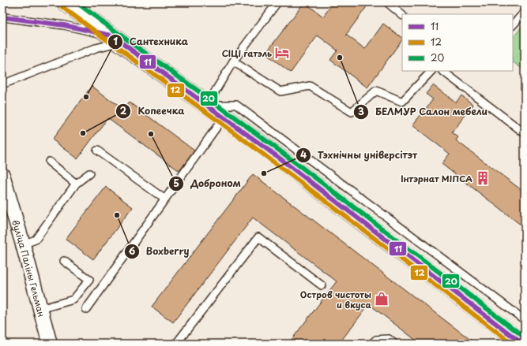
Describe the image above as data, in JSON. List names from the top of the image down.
{
  "streets": {
    "street": ["вуліца Паліны Гельман"]
  },
  "places": {
    "hotel": ["СІЦІ гатэль"],
    "other": [
      "БЕЛМУР Салон мебели",
      "Сантехника",
      "Копеечка",
      "Доброном",
      "Тэхнічны універсітэт",
      "Boxberry"
    ],
    "building": ["Інтэрнат МІПСА"],
    "shop": ["Остров чистоты и вкуса"]
  },
  "lines": ["transit line 20", "transit line 12", "transit line 11"],
  "legend": ["11", "12", "20"]
}
